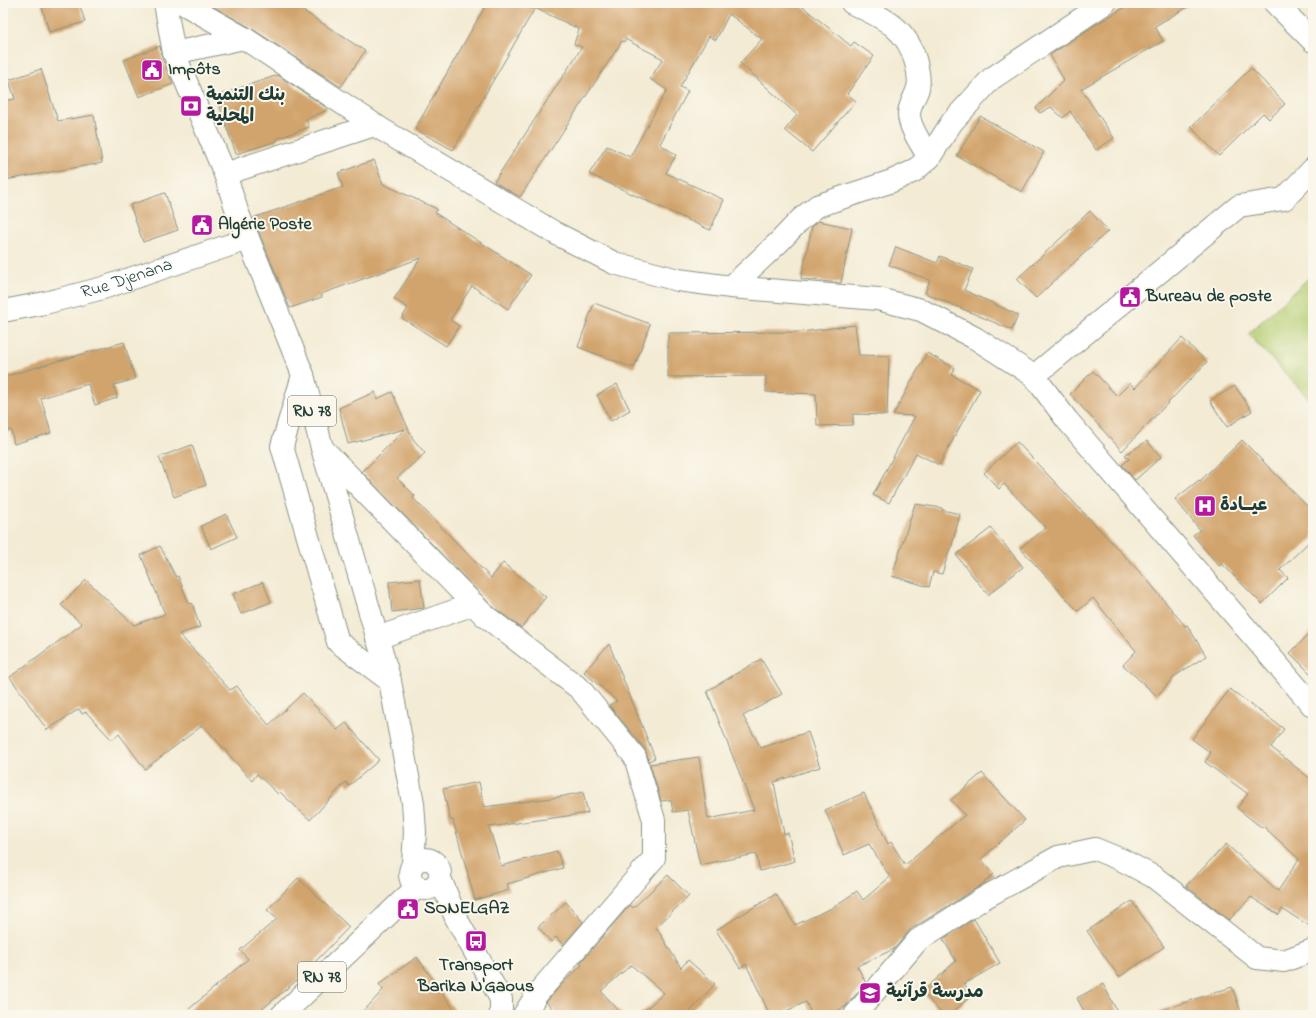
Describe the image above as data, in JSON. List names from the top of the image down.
{
  "streets": {
    "street": ["Rue Djenana", "RN 78"]
  },
  "crossings": [
    ["Rue Djenana", "RN 78"]
  ],
  "places": {
    "public building": [
      "Impôts",
      "Algérie Poste",
      "Bureau de poste",
      "SONELGAZ"
    ],
    "bank": ["بنك التنمية المحلية"],
    "hospital": ["عيــادة"],
    "bus stop": ["Transport Barika N'Gaous"],
    "school or university": ["مدرسة قرآنية"]
  }
}
